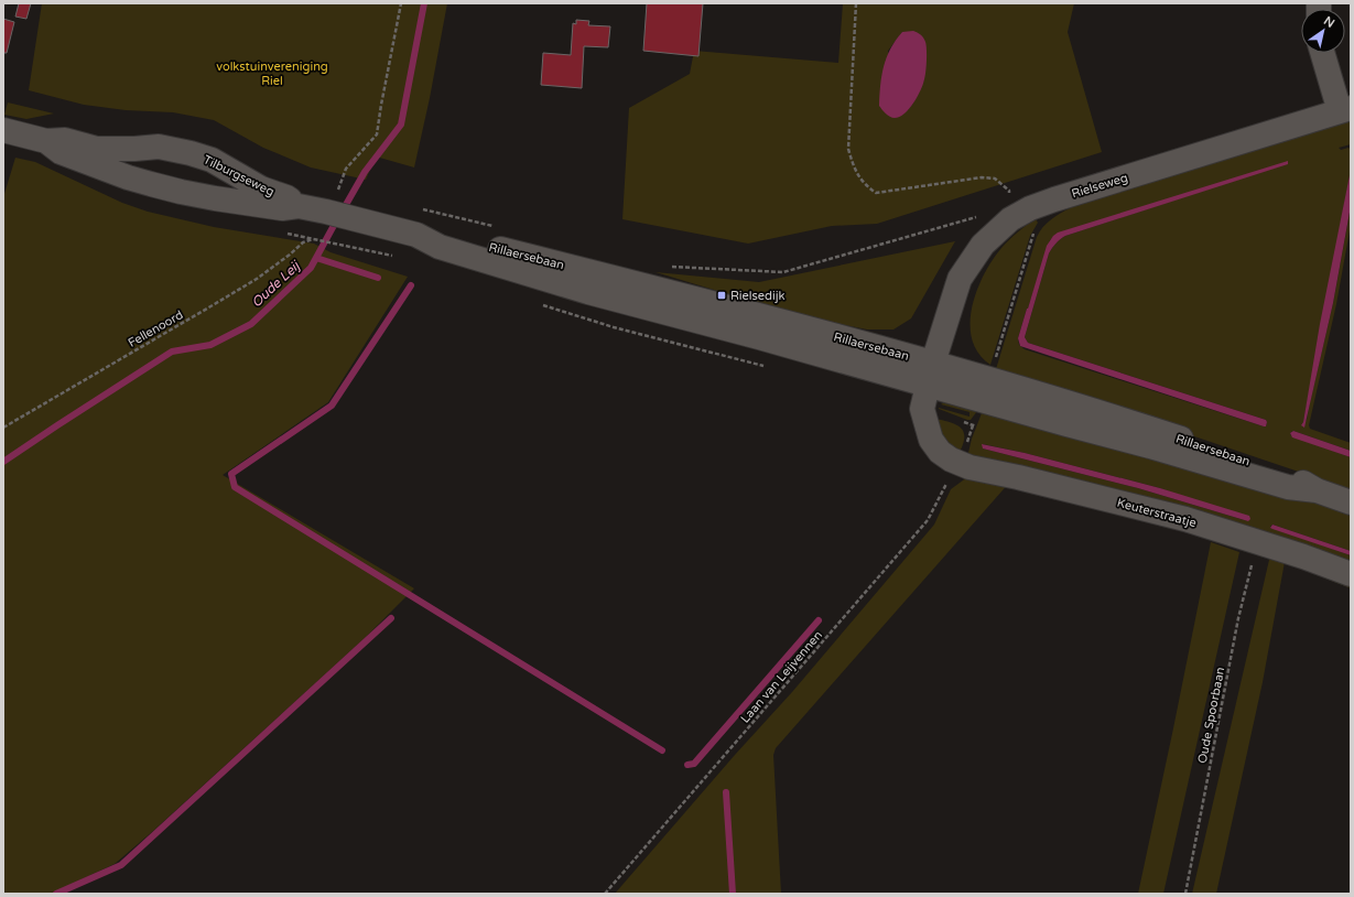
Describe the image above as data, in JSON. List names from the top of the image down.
{
  "streets": {
    "street": [
      "Tilburgseweg",
      "Rielseweg",
      "Rillaersebaan",
      "Keuterstraatje"
    ],
    "path": ["Fellenoord", "Laan van Leijvennen", "Oude Spoorbaan"]
  },
  "crossings": [
    ["Tilburgseweg", "Rillaersebaan"],
    ["Rielseweg", "Rillaersebaan"],
    ["Keuterstraatje", "Laan van Leijvennen"],
    ["Keuterstraatje", "Oude Spoorbaan"]
  ],
  "water": ["Oude Leij"],
  "parks": ["volkstuinvereniging Riel"],
  "places": {
    "transit": ["Rielsedijk"]
  },
  "north": "top right"
}
